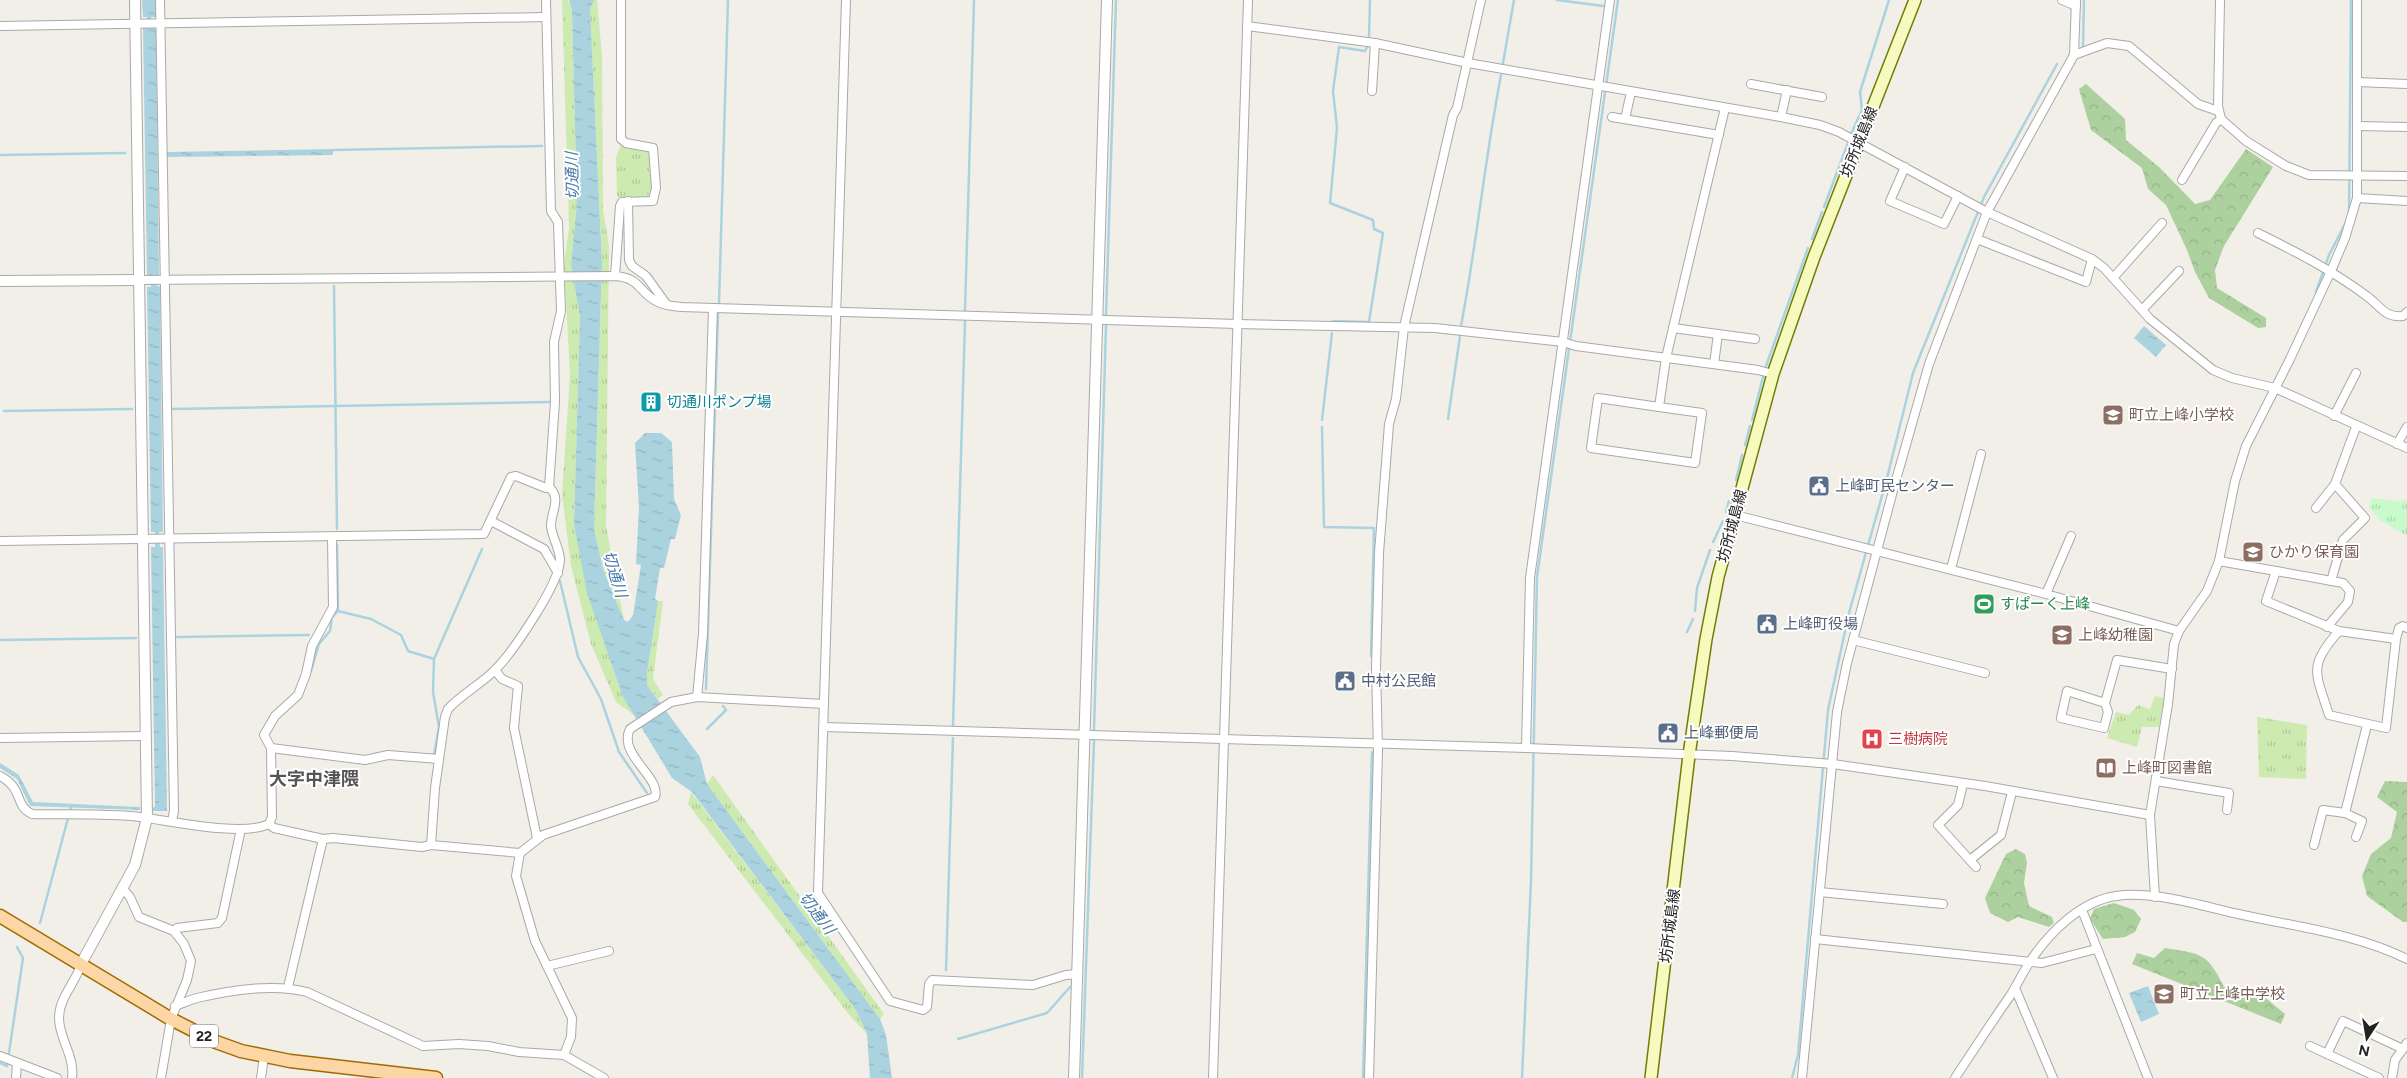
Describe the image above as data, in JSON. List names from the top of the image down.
{
  "streets": {
    "main road": ["坊所城島線", "22"]
  },
  "districts": ["大字中津隈"],
  "water": ["切通川"],
  "places": {
    "building": ["切通川ポンプ場"],
    "school or university": [
      "町立上峰小学校",
      "ひかり保育園",
      "上峰幼稚園",
      "町立上峰中学校"
    ],
    "public building": [
      "上峰町民センター",
      "上峰町役場",
      "中村公民館",
      "上峰郵便局"
    ],
    "sports": ["すぱーく上峰"],
    "hospital": ["三樹病院"],
    "library": ["上峰町図書館"]
  },
  "north": "bottom"
}
